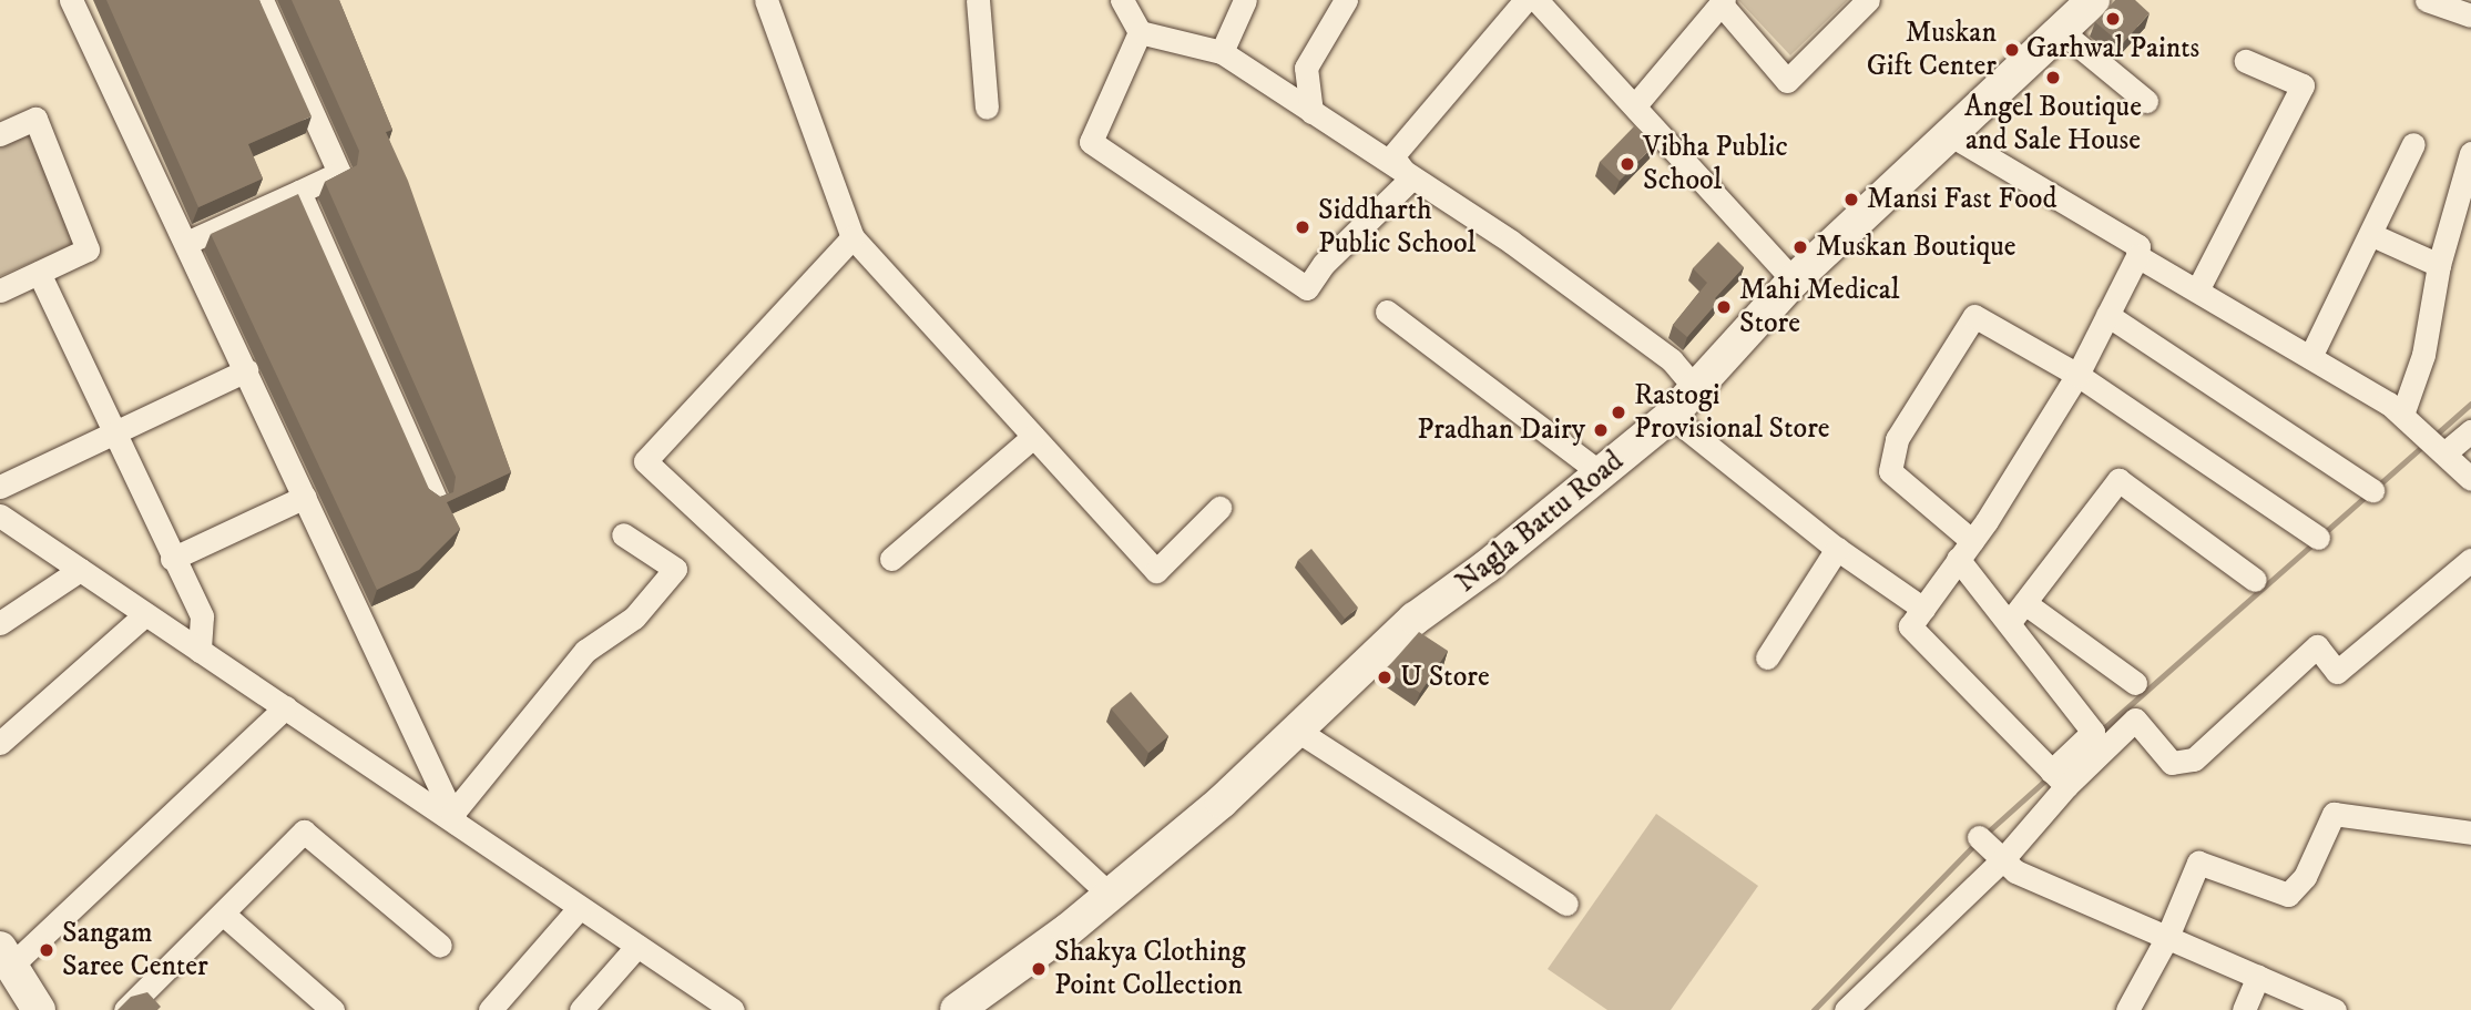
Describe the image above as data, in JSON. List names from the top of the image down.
{
  "streets": {
    "street": ["Nagla Battu Road"]
  },
  "places": [
    "Garhwal Paints",
    "Muskan Gift Center",
    "Angel Boutique and Sale House",
    "Vibha Public School",
    "Mansi Fast Food",
    "Siddharth Public School",
    "Muskan Boutique",
    "Mahi Medical Store",
    "Rastogi Provisional Store",
    "Pradhan Dairy",
    "U Store",
    "Sangam Saree Center",
    "Shakya Clothing Point Collection"
  ]
}
